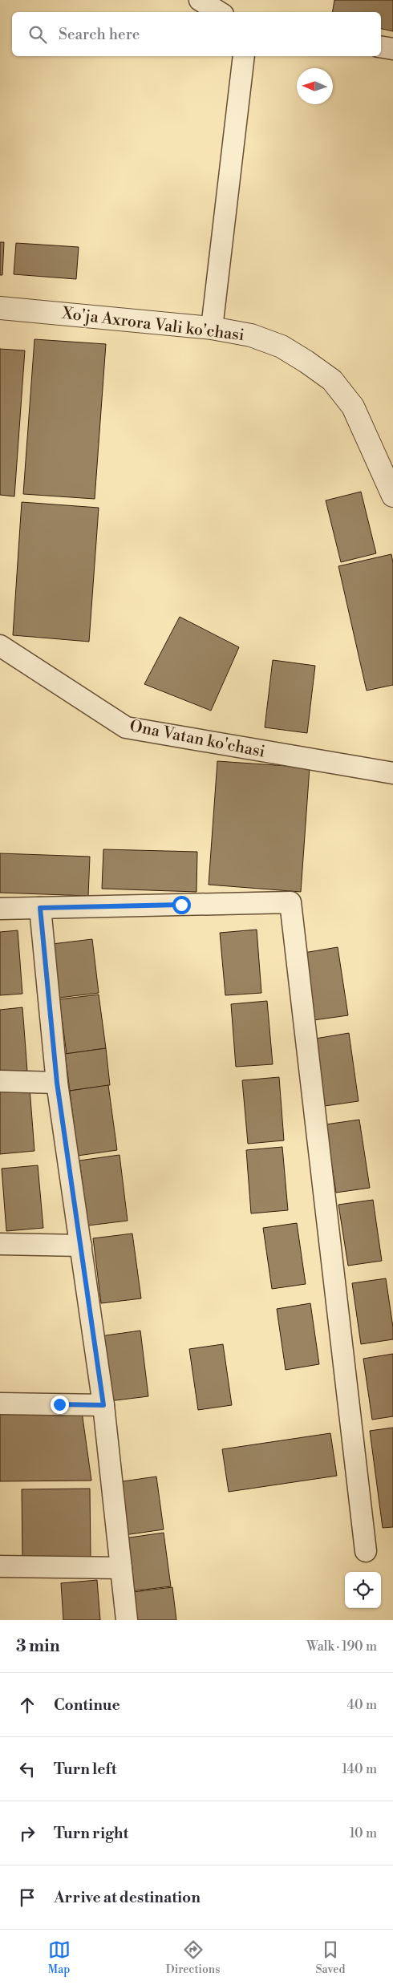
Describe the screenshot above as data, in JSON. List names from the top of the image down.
{
  "streets": {
    "street": ["Xo'ja Axrora Vali ko'chasi", "Ona Vatan ko'chasi"]
  },
  "north": "left",
  "page": {
    "search": "Search here",
    "heading": ["3 min", "Walk · 190 m"],
    "list": [
      ["Continue", "40 m"],
      ["Turn left", "140 m"],
      ["Turn right", "10 m"],
      "Arrive at destination"
    ],
    "nav": ["Map", "Directions", "Saved"]
  }
}
